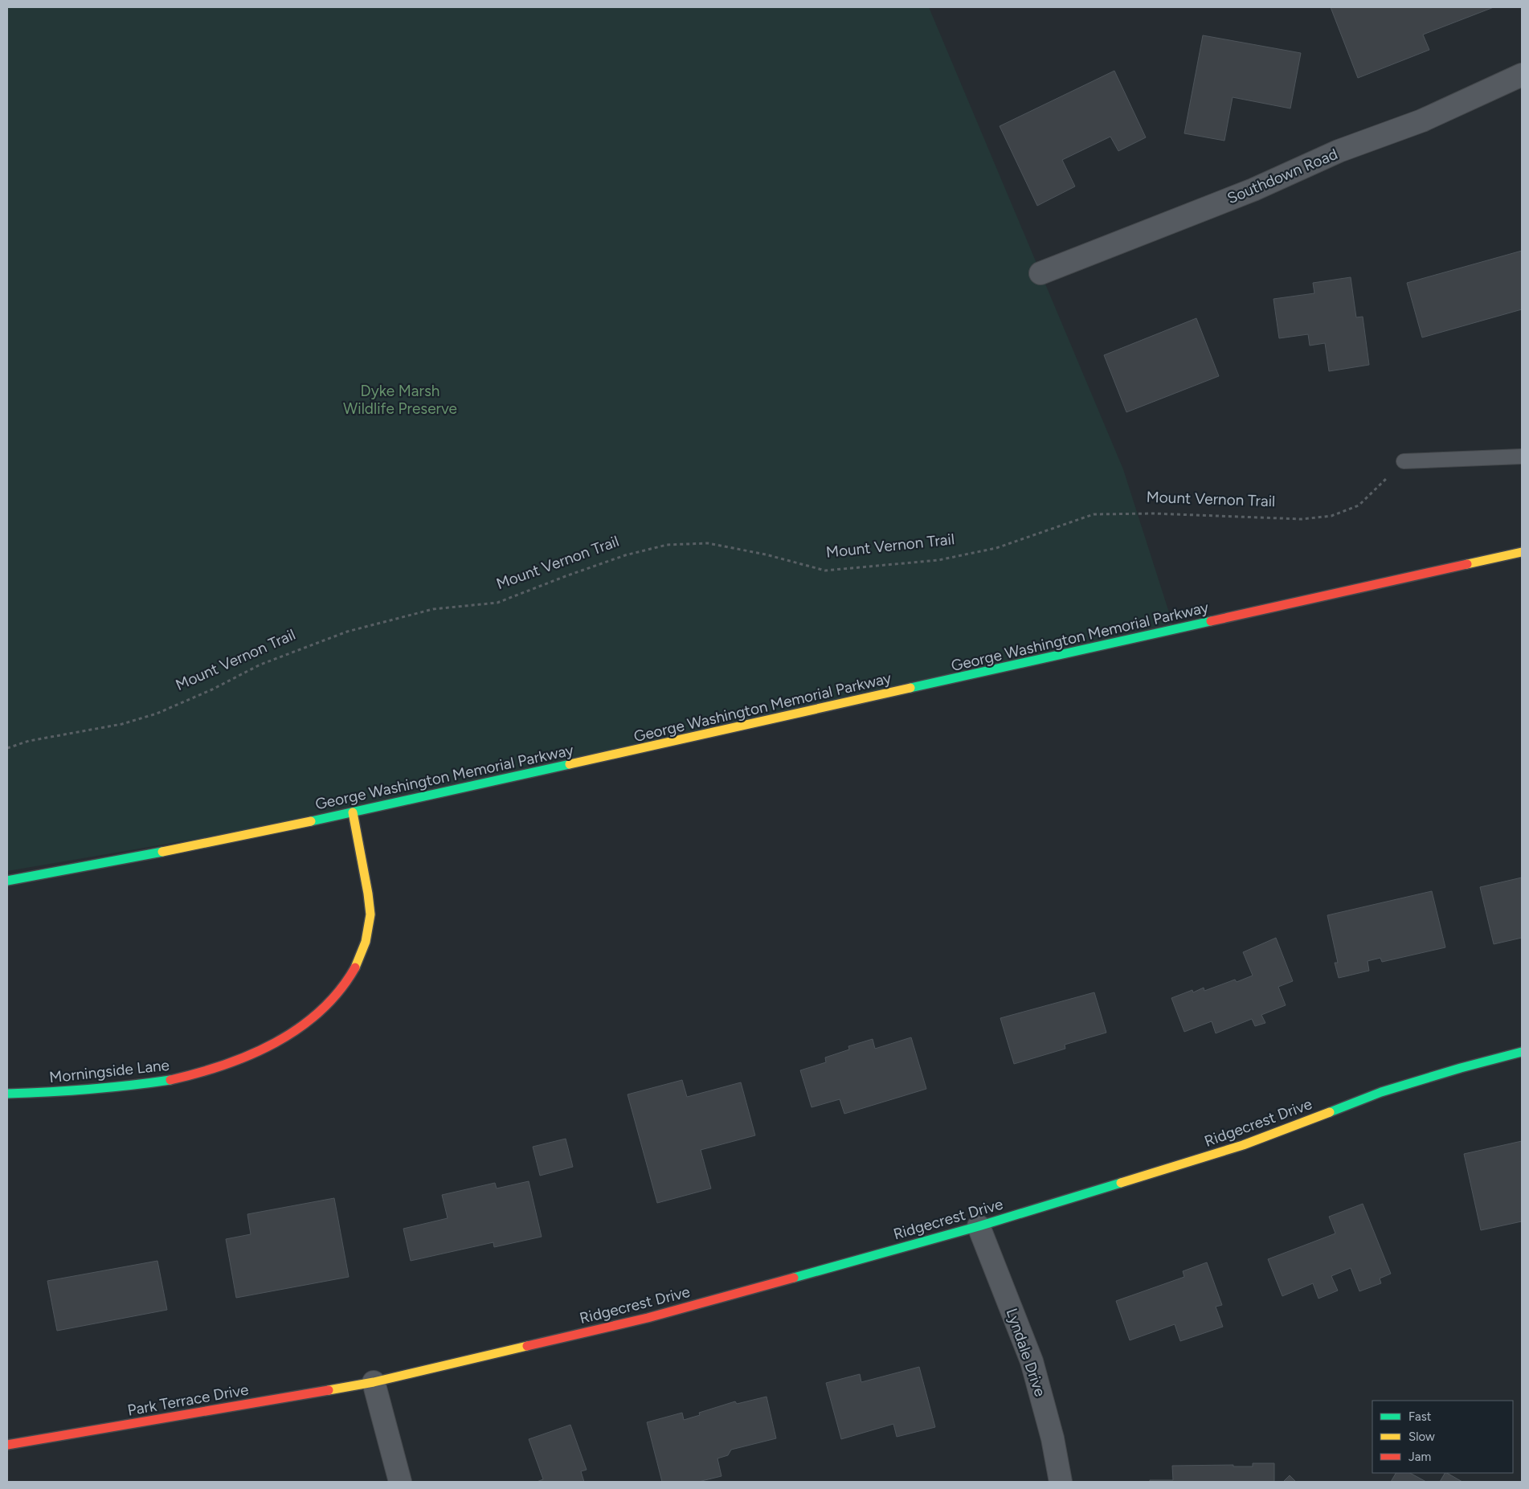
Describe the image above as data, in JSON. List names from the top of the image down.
{
  "streets": {
    "main road": [
      "George Washington Memorial Parkway",
      "Morningside Lane",
      "Ridgecrest Drive",
      "Park Terrace Drive"
    ],
    "street": ["Southdown Road", "Lyndale Drive"],
    "path": ["Mount Vernon Trail"]
  },
  "crossings": [
    ["George Washington Memorial Parkway", "Morningside Lane"],
    ["Ridgecrest Drive", "Lyndale Drive"],
    ["Ridgecrest Drive", "Park Terrace Drive"]
  ],
  "parks": ["Dyke Marsh Wildlife Preserve"],
  "legend": ["Fast", "Slow", "Jam"]
}
